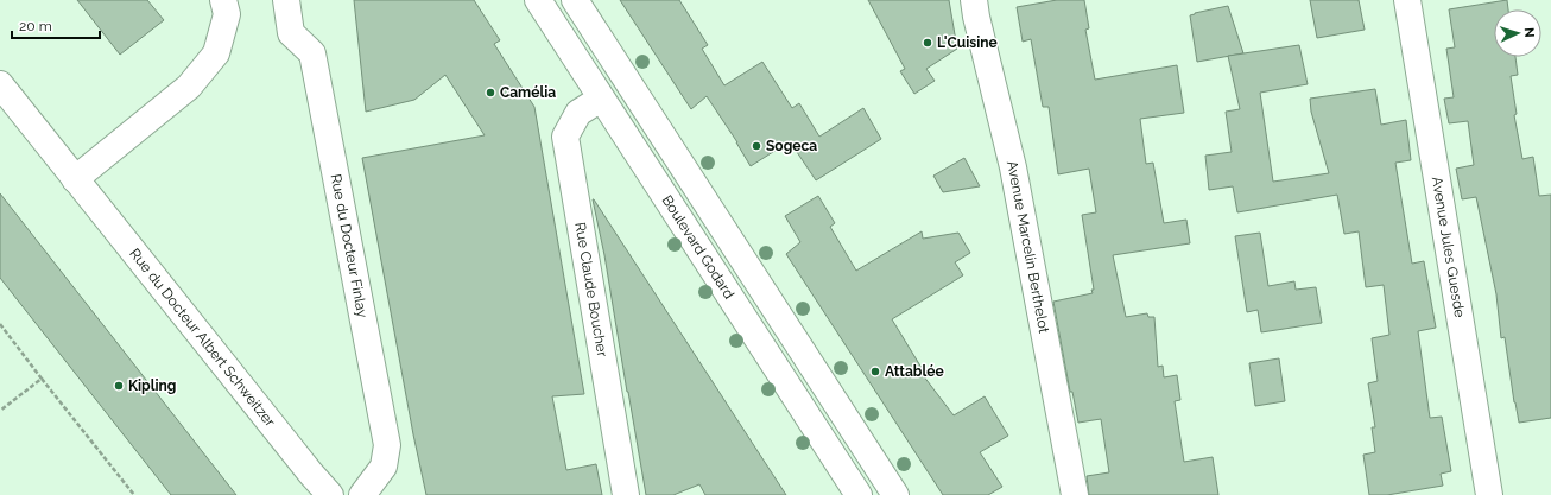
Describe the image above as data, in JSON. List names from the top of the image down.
{
  "streets": {
    "street": [
      "Rue du Docteur Finlay",
      "Avenue Marcelin Berthelot",
      "Avenue Jules Guesde",
      "Boulevard Godard",
      "Rue Claude Boucher",
      "Rue du Docteur Albert Schweitzer"
    ]
  },
  "crossings": [
    ["Boulevard Godard", "Rue Claude Boucher"]
  ],
  "places": [
    "L'Cuisine",
    "Camélia",
    "Sogeca",
    "Attablée",
    "Kipling"
  ],
  "scale_bar": "20 m",
  "north": "right"
}
